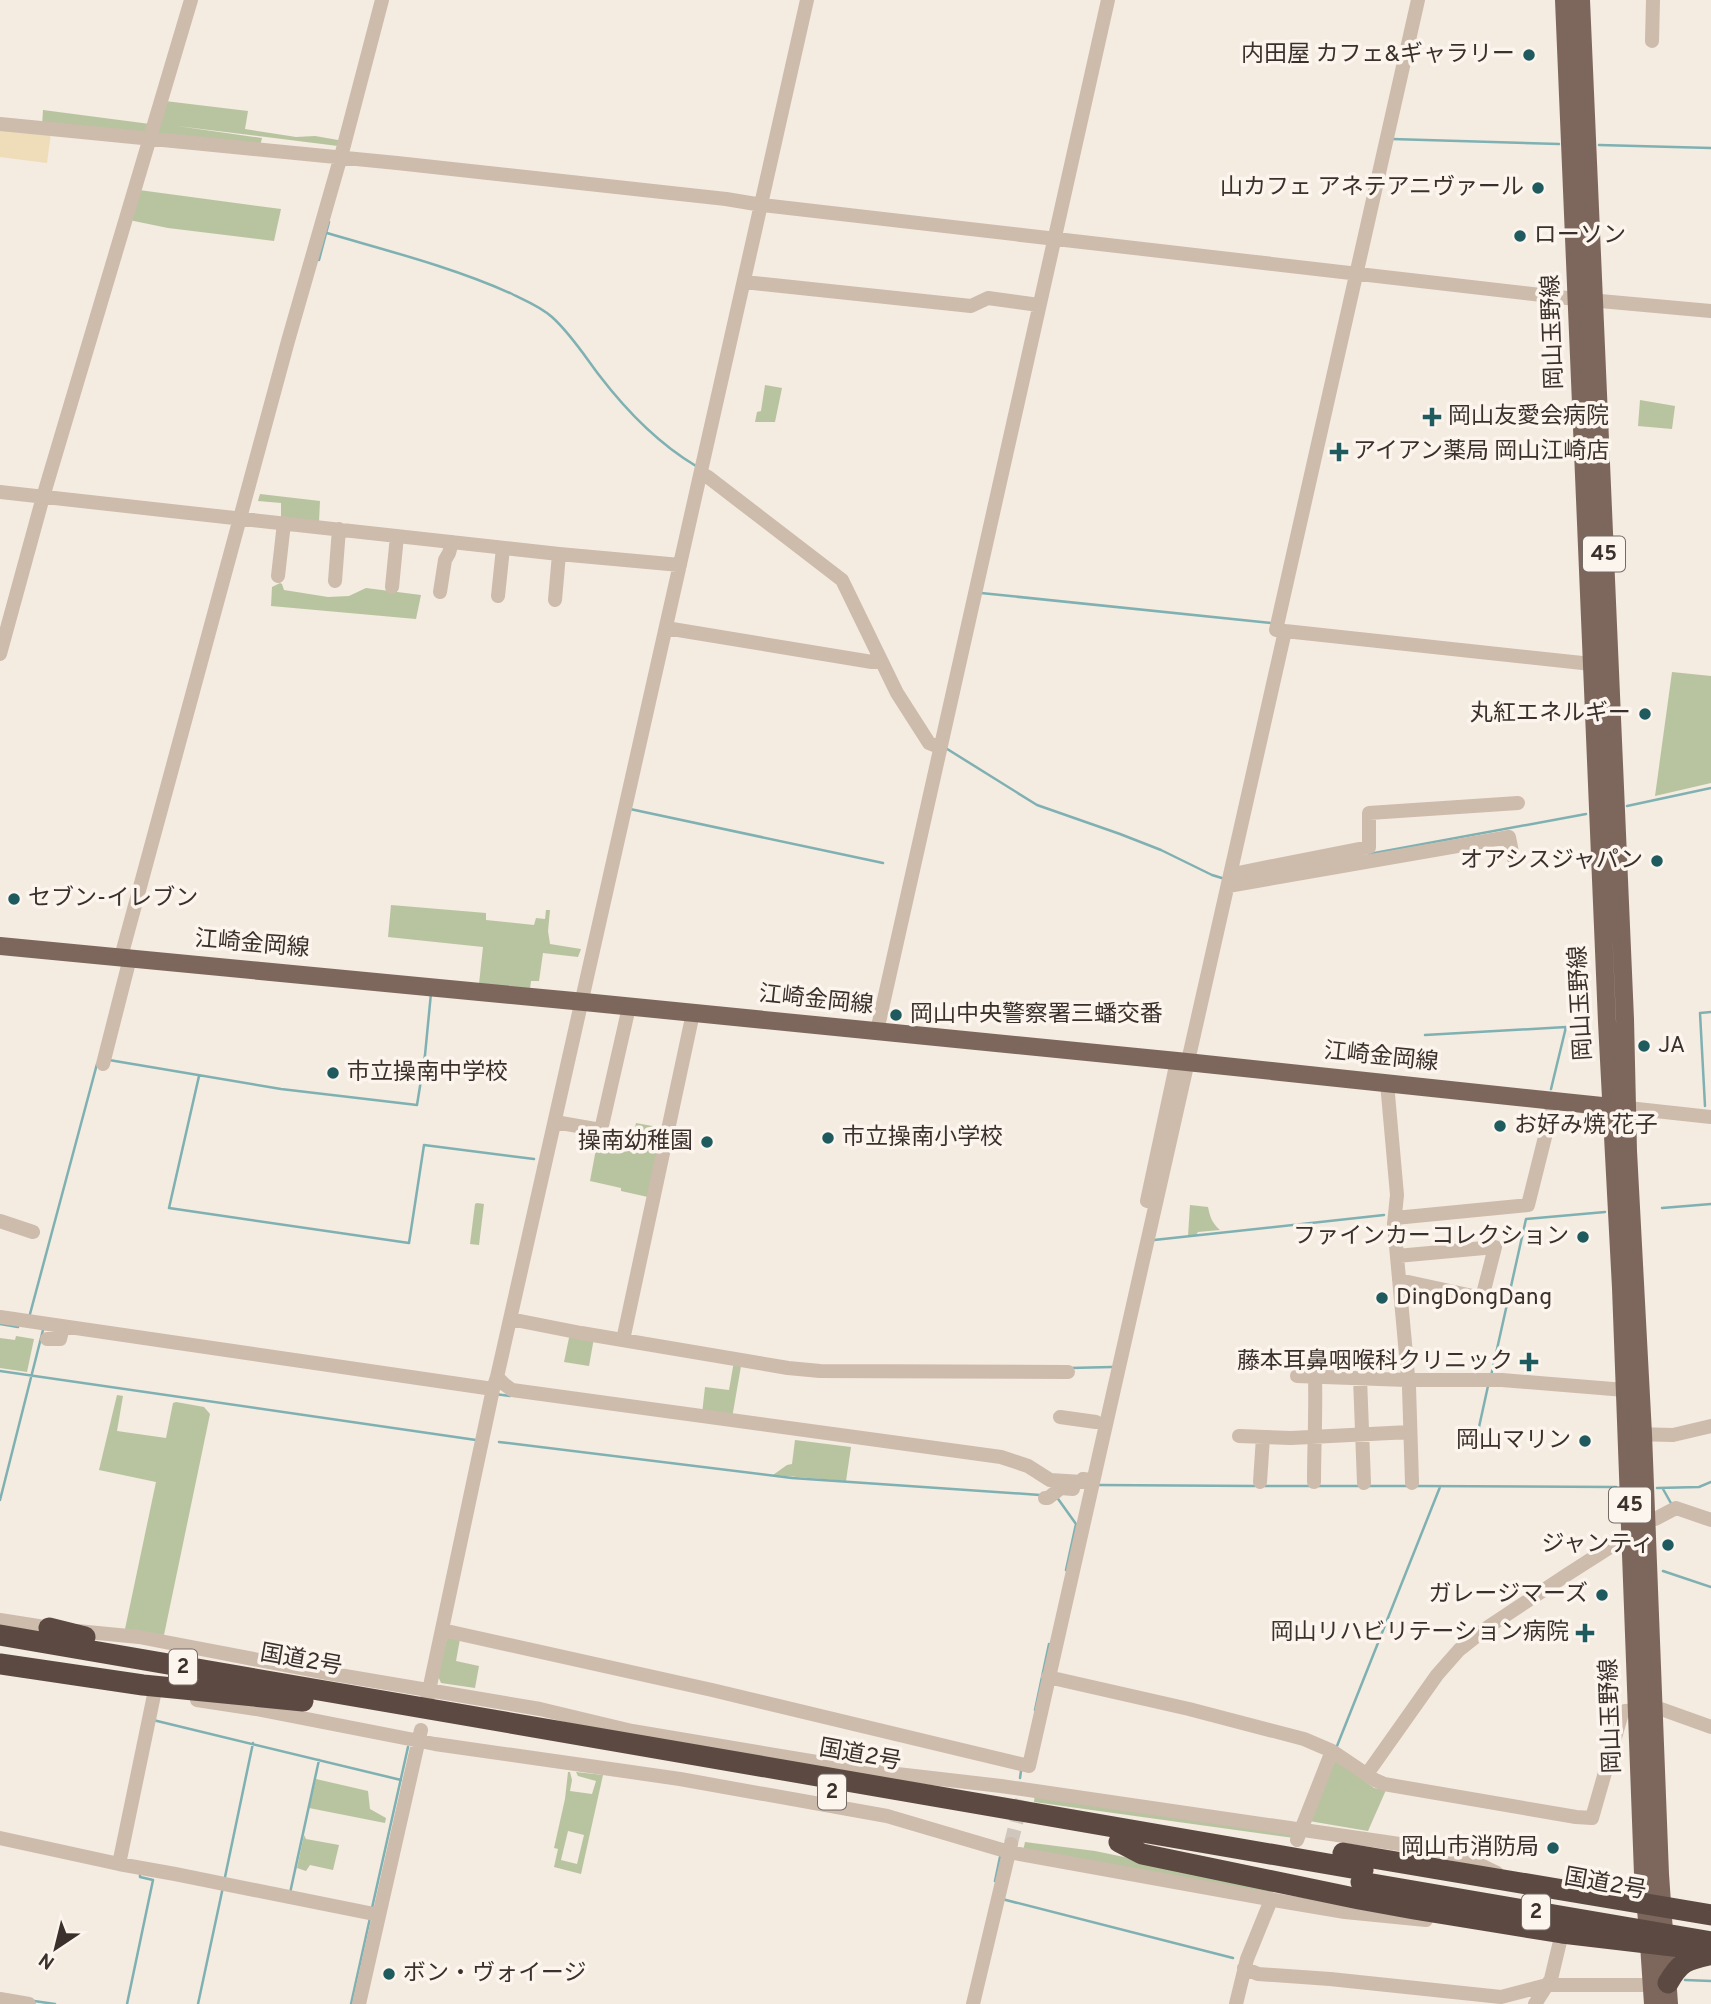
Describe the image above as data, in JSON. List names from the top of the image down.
{
  "streets": {
    "highway": ["国道2号", "2"],
    "main road": ["岡山玉野線", "45", "江崎金岡線"]
  },
  "crossings": [
    ["岡山玉野線", "江崎金岡線"]
  ],
  "places": {
    "other": [
      "内田屋 カフェ&ギャラリー",
      "山カフェ アネテアニヴァール",
      "ローソン",
      "丸紅エネルギー",
      "オアシスジャパン",
      "セブン-イレブン",
      "岡山中央警察署三蟠交番",
      "JA",
      "市立操南中学校",
      "お好み焼 花子",
      "市立操南小学校",
      "操南幼稚園",
      "ファインカーコレクション",
      "DingDongDang",
      "岡山マリン",
      "ジャンティ",
      "ガレージマーズ",
      "岡山市消防局",
      "ボン・ヴォイージ"
    ],
    "health": [
      "岡山友愛会病院",
      "アイアン薬局 岡山江崎店",
      "藤本耳鼻咽喉科クリニック",
      "岡山リハビリテーション病院"
    ]
  },
  "north": "bottom left"
}
